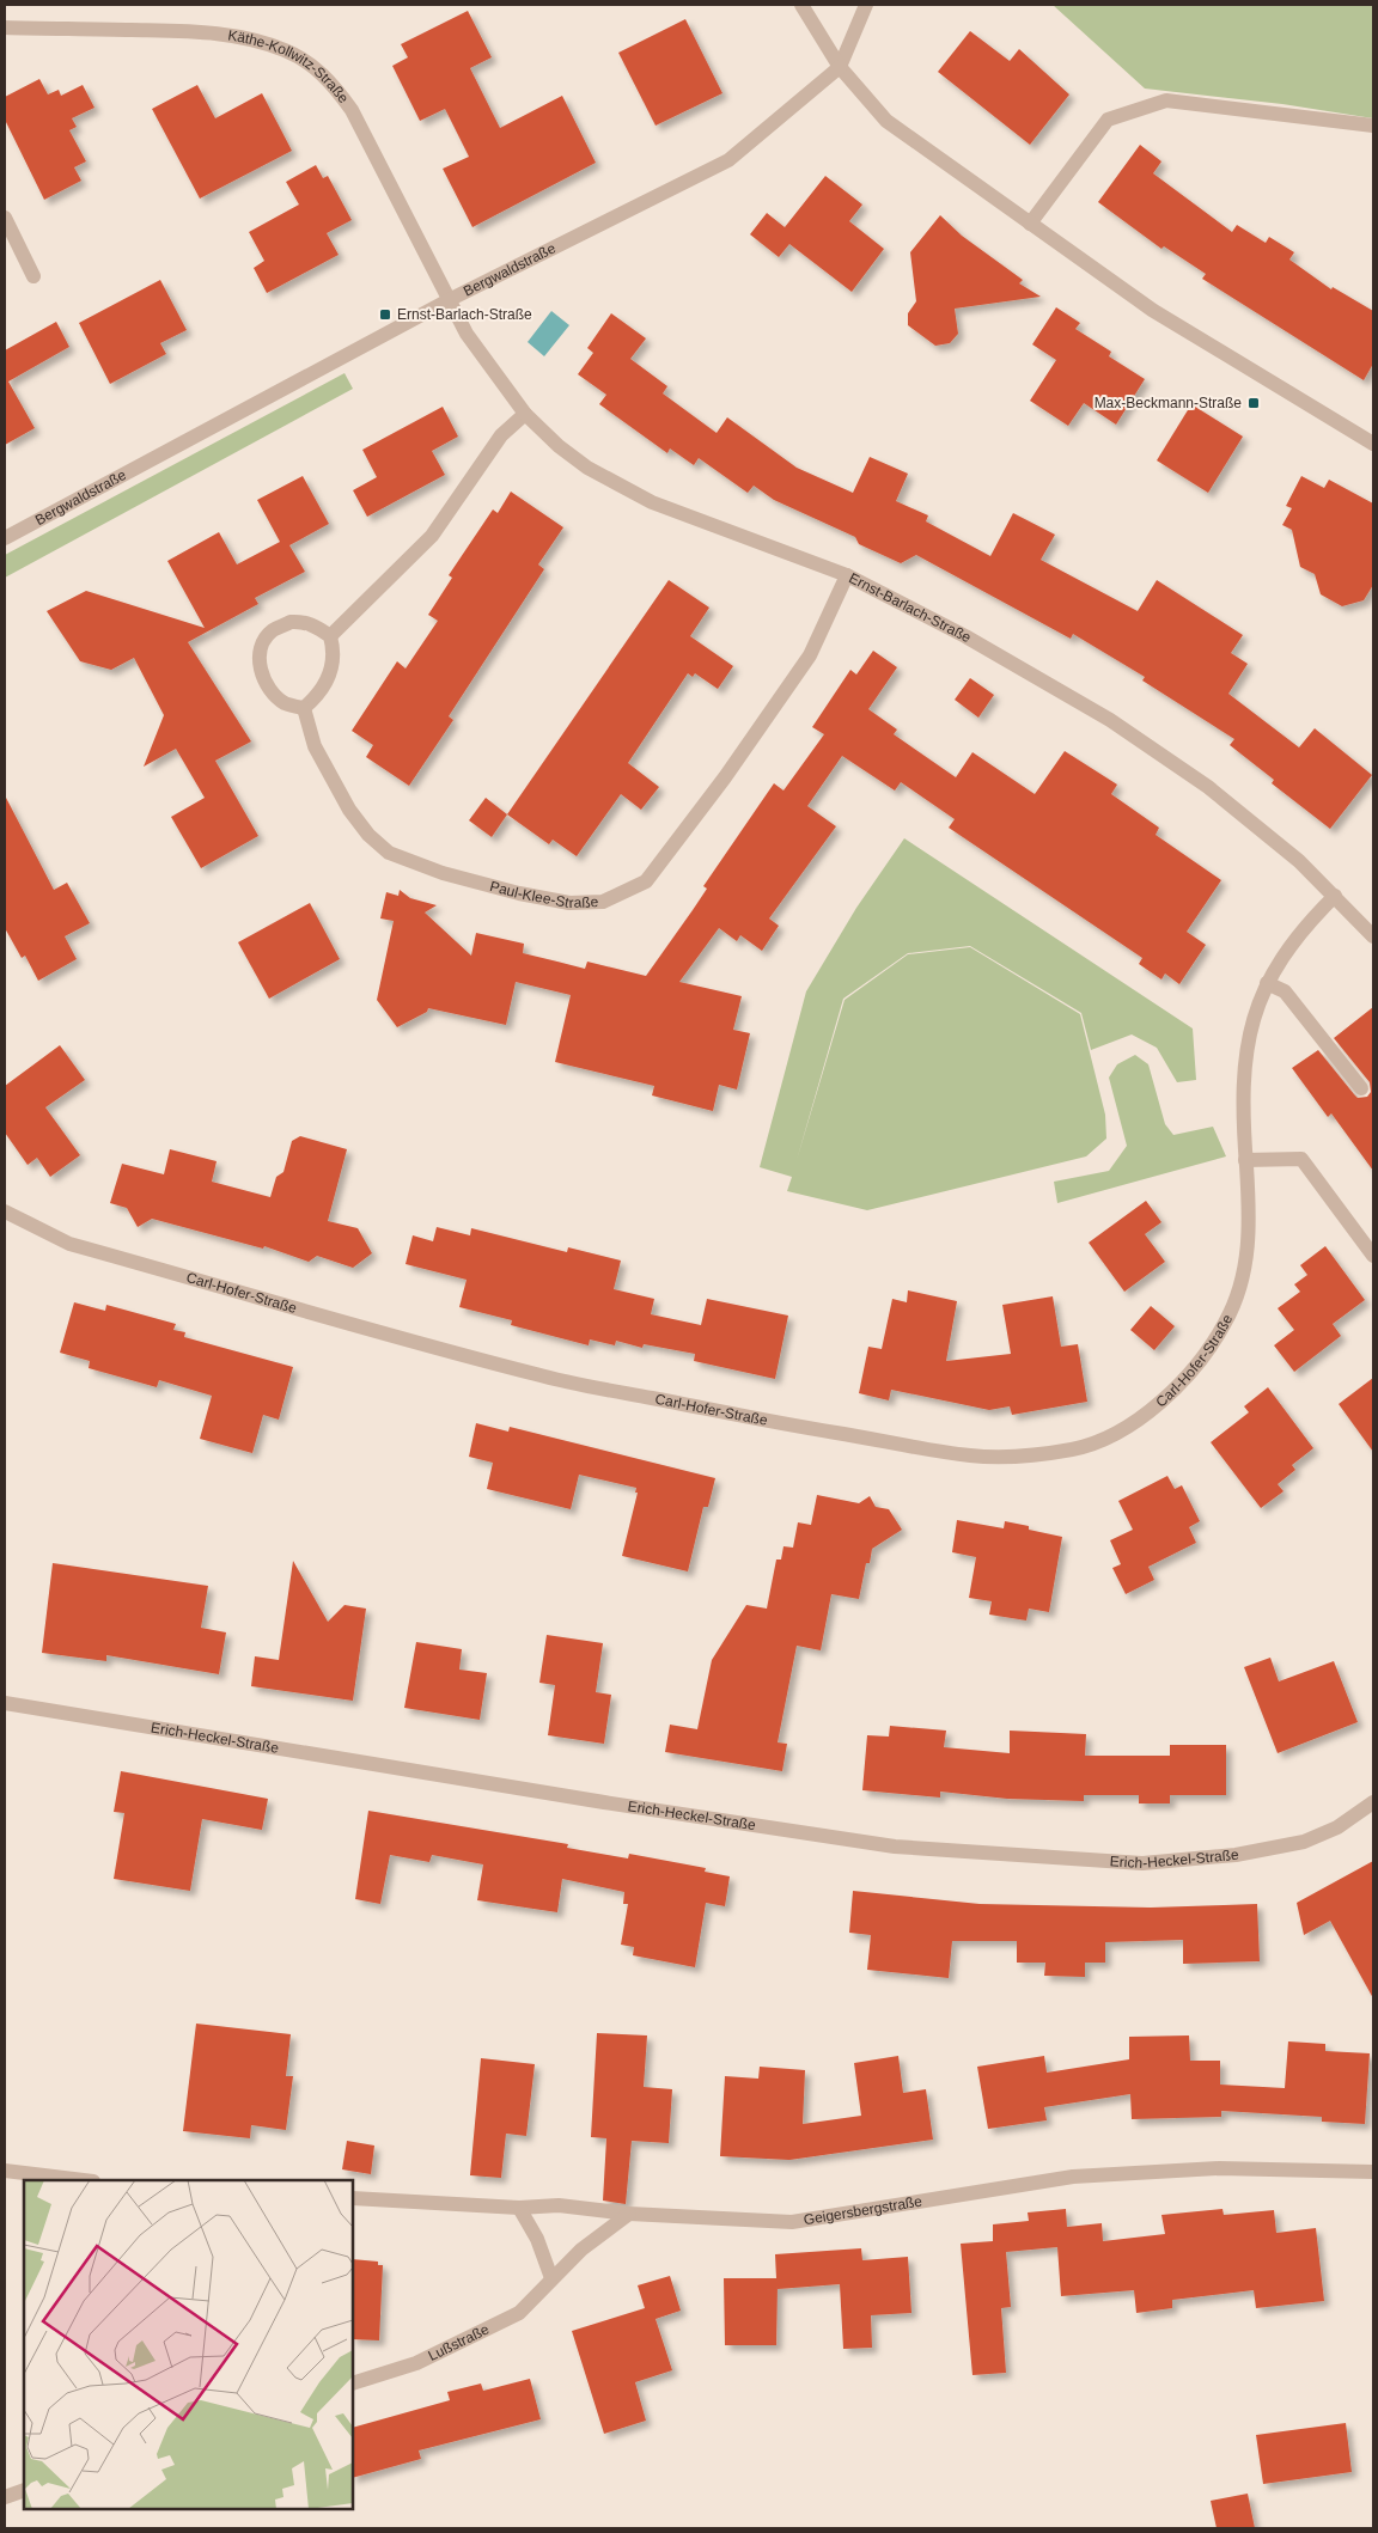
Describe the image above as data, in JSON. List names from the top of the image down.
{
  "streets": {
    "street": [
      "Käthe-Kollwitz-Straße",
      "Bergwaldstraße",
      "Ernst-Barlach-Straße",
      "Paul-Klee-Straße",
      "Carl-Hofer-Straße",
      "Erich-Heckel-Straße",
      "Geigersbergstraße",
      "Lußstraße"
    ]
  },
  "crossings": [
    ["Käthe-Kollwitz-Straße", "Bergwaldstraße"],
    ["Käthe-Kollwitz-Straße", "Ernst-Barlach-Straße"],
    ["Bergwaldstraße", "Ernst-Barlach-Straße"],
    ["Ernst-Barlach-Straße", "Paul-Klee-Straße"],
    ["Ernst-Barlach-Straße", "Carl-Hofer-Straße"],
    ["Geigersbergstraße", "Lußstraße"]
  ],
  "places": {
    "transit": ["Ernst-Barlach-Straße", "Max-Beckmann-Straße"]
  }
}
